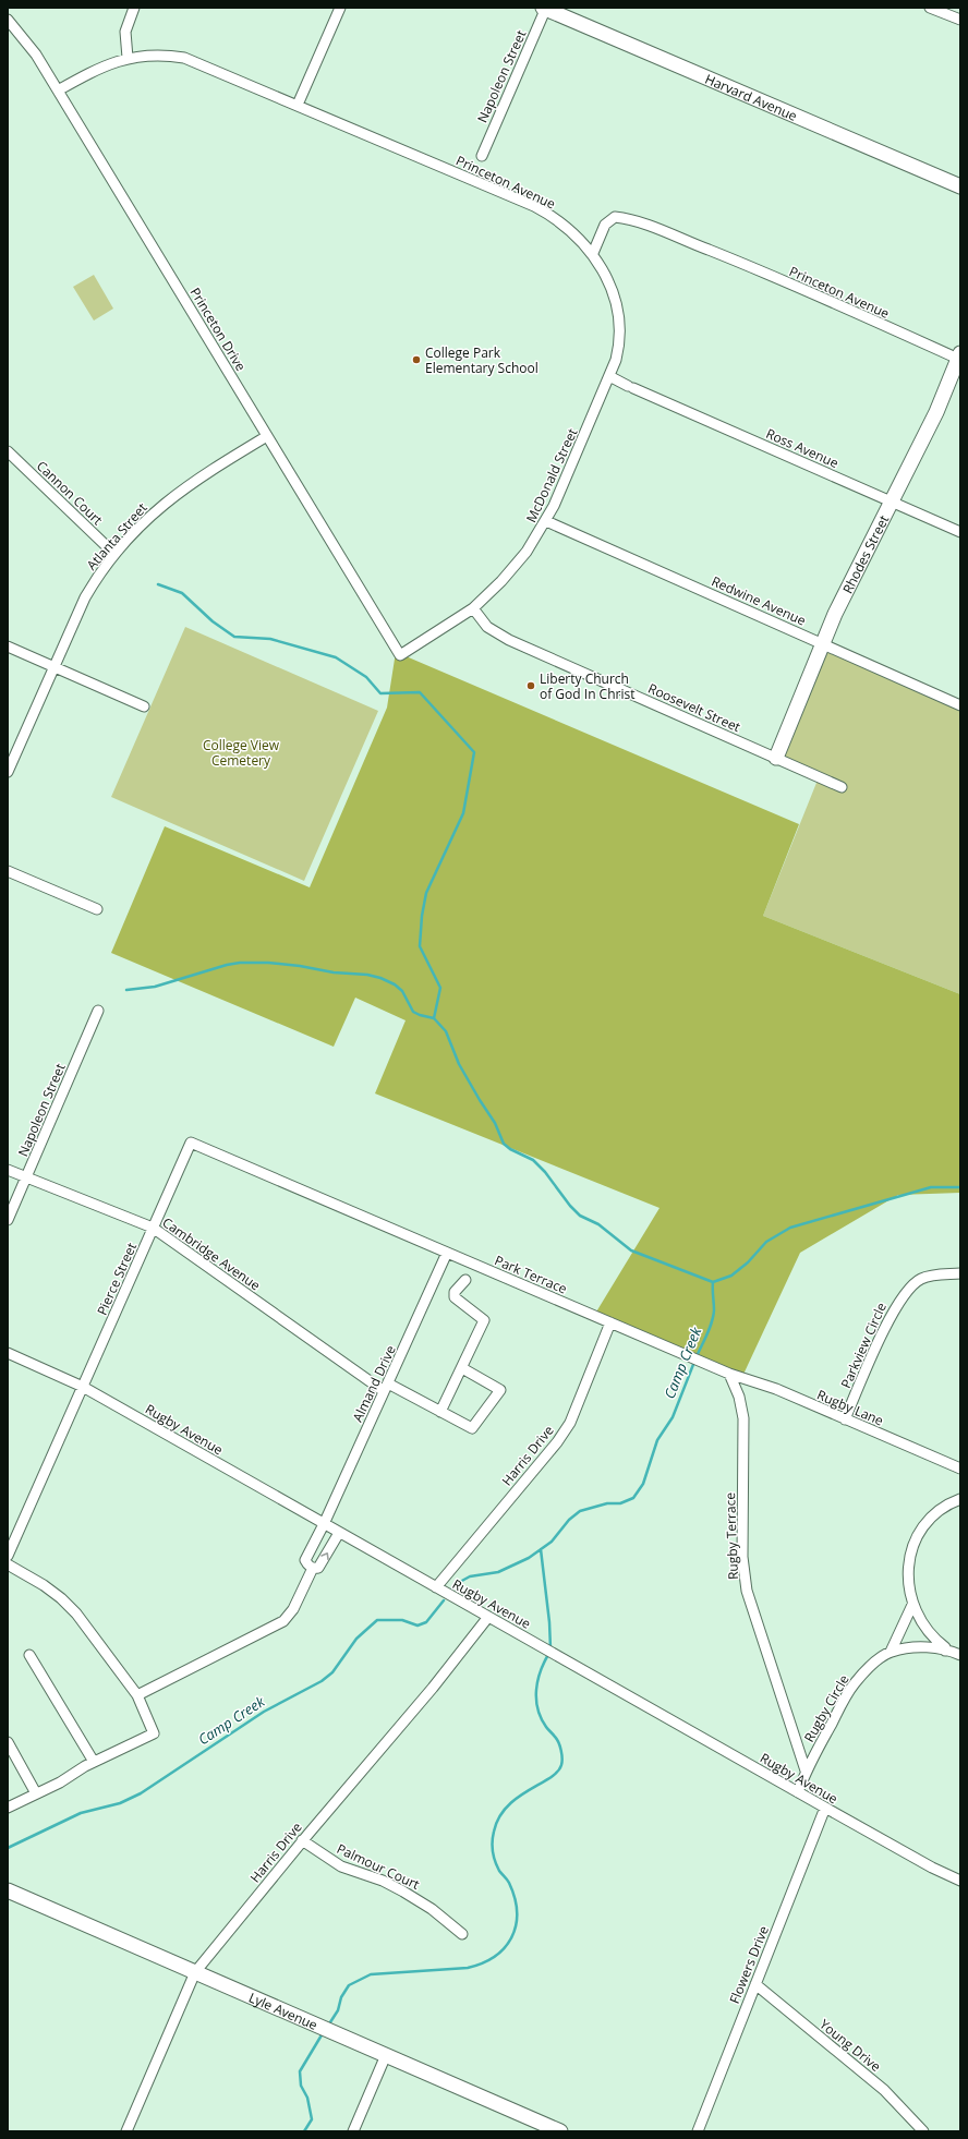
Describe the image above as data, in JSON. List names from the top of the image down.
{
  "streets": {
    "street": [
      "Napoleon Street",
      "Harvard Avenue",
      "Princeton Avenue",
      "Princeton Drive",
      "Ross Avenue",
      "McDonald Street",
      "Cannon Court",
      "Atlanta Street",
      "Rhodes Street",
      "Redwine Avenue",
      "Roosevelt Street",
      "Cambridge Avenue",
      "Park Terrace",
      "Pierce Street",
      "Parkview Circle",
      "Almand Drive",
      "Rugby Lane",
      "Rugby Avenue",
      "Harris Drive",
      "Rugby Terrace",
      "Rugby Circle",
      "Palmour Court",
      "Flowers Drive",
      "Lyle Avenue",
      "Young Drive"
    ]
  },
  "crossings": [
    ["Napoleon Street", "Harvard Avenue"],
    ["Napoleon Street", "Cambridge Avenue"],
    ["Princeton Avenue", "Princeton Drive"],
    ["Princeton Avenue", "McDonald Street"],
    ["Princeton Avenue", "Rhodes Street"],
    ["Princeton Drive", "McDonald Street"],
    ["Princeton Drive", "Atlanta Street"],
    ["Ross Avenue", "McDonald Street"],
    ["Ross Avenue", "Rhodes Street"],
    ["McDonald Street", "Redwine Avenue"],
    ["McDonald Street", "Roosevelt Street"],
    ["Cannon Court", "Atlanta Street"],
    ["Rhodes Street", "Redwine Avenue"],
    ["Rhodes Street", "Roosevelt Street"],
    ["Cambridge Avenue", "Pierce Street"],
    ["Cambridge Avenue", "Almand Drive"],
    ["Park Terrace", "Pierce Street"],
    ["Park Terrace", "Almand Drive"],
    ["Park Terrace", "Rugby Lane"],
    ["Park Terrace", "Harris Drive"],
    ["Park Terrace", "Rugby Terrace"],
    ["Pierce Street", "Rugby Avenue"],
    ["Parkview Circle", "Rugby Lane"],
    ["Almand Drive", "Rugby Avenue"],
    ["Rugby Lane", "Rugby Terrace"],
    ["Rugby Avenue", "Harris Drive"],
    ["Rugby Avenue", "Rugby Circle"],
    ["Rugby Avenue", "Flowers Drive"],
    ["Harris Drive", "Palmour Court"],
    ["Harris Drive", "Lyle Avenue"],
    ["Rugby Terrace", "Rugby Circle"],
    ["Flowers Drive", "Young Drive"]
  ],
  "water": ["Camp Creek"],
  "parks": ["College View Cemetery"],
  "places": ["College Park Elementary School", "Liberty Church of God In Christ"]
}
